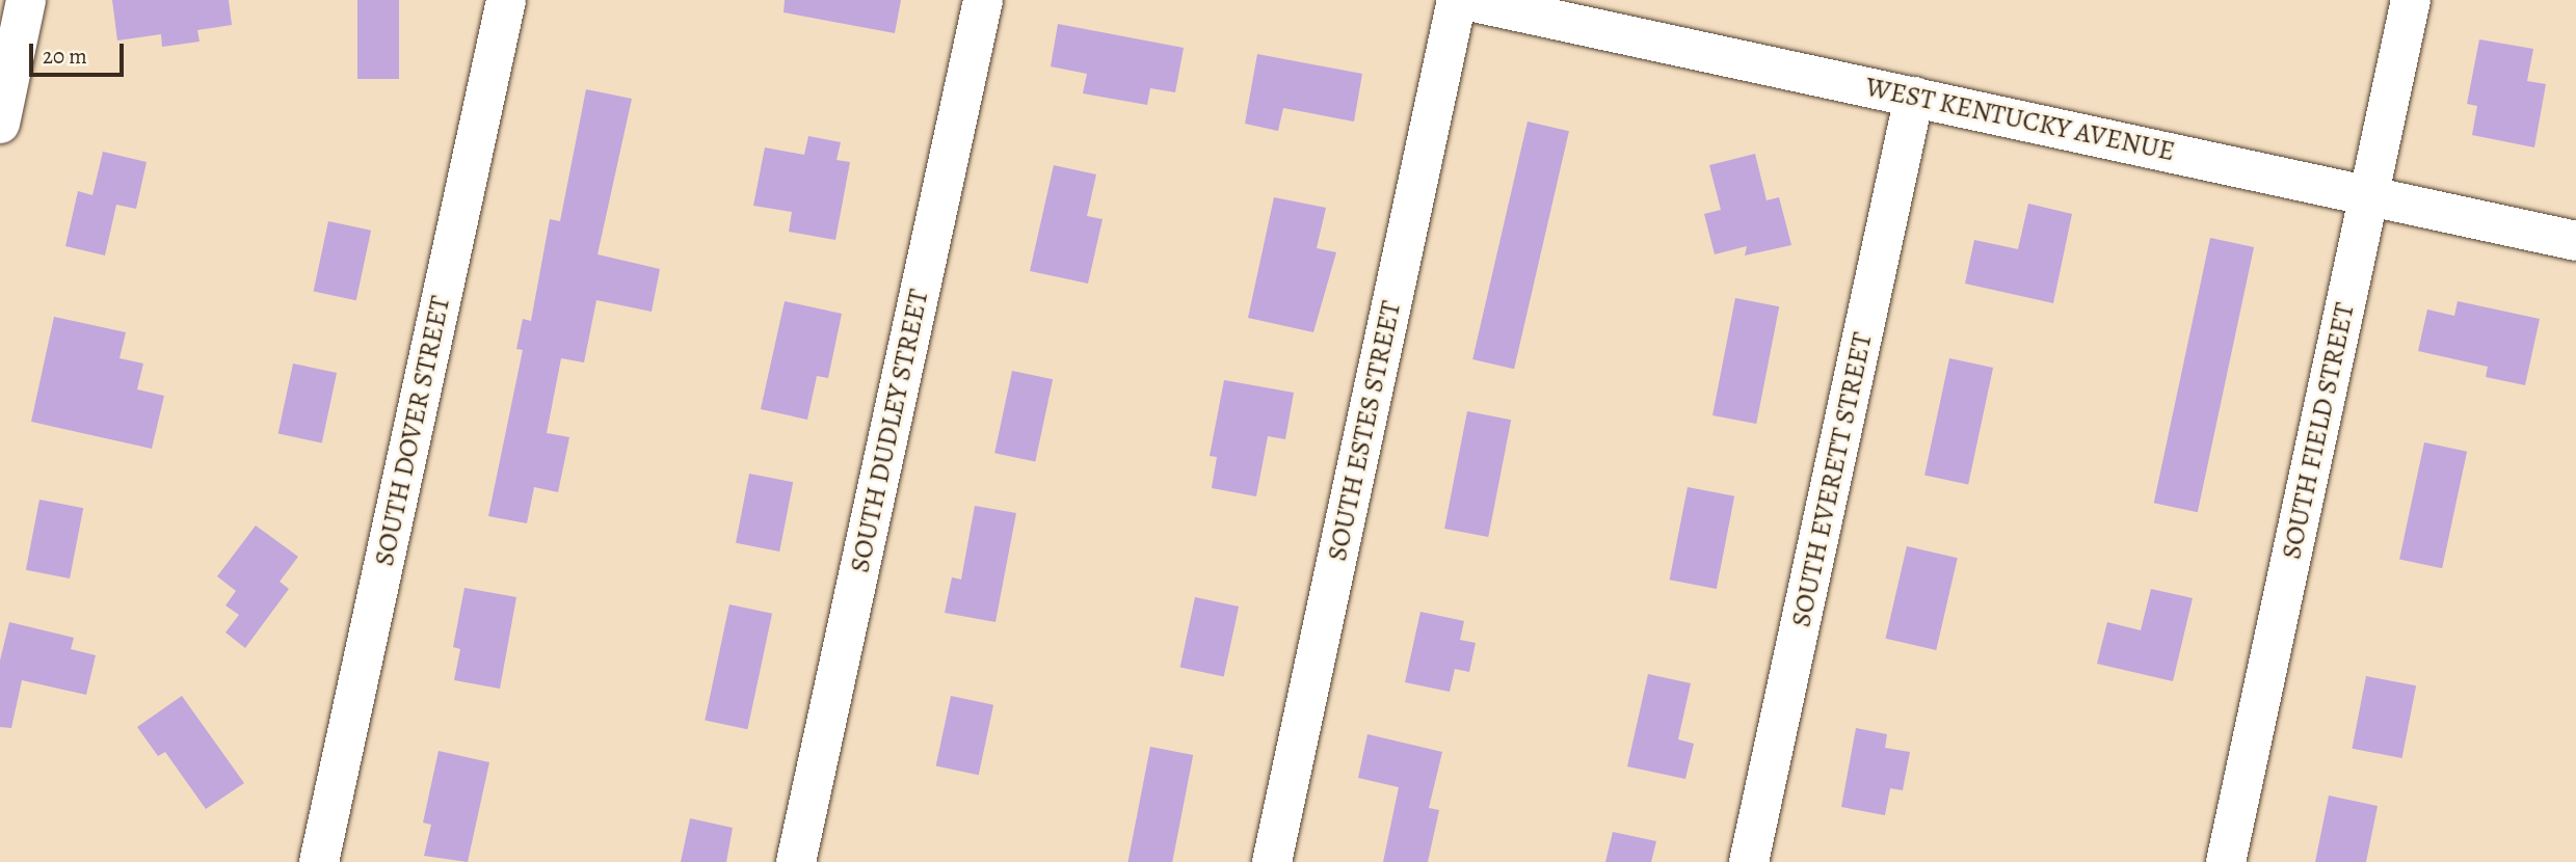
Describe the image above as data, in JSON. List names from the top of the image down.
{
  "streets": {
    "street": [
      "WEST KENTUCKY AVENUE",
      "SOUTH DOVER STREET",
      "SOUTH DUDLEY STREET",
      "SOUTH ESTES STREET",
      "SOUTH FIELD STREET",
      "SOUTH EVERETT STREET"
    ]
  },
  "crossings": [
    ["WEST KENTUCKY AVENUE", "SOUTH FIELD STREET"],
    ["WEST KENTUCKY AVENUE", "SOUTH EVERETT STREET"]
  ],
  "scale_bar": "20 m"
}
